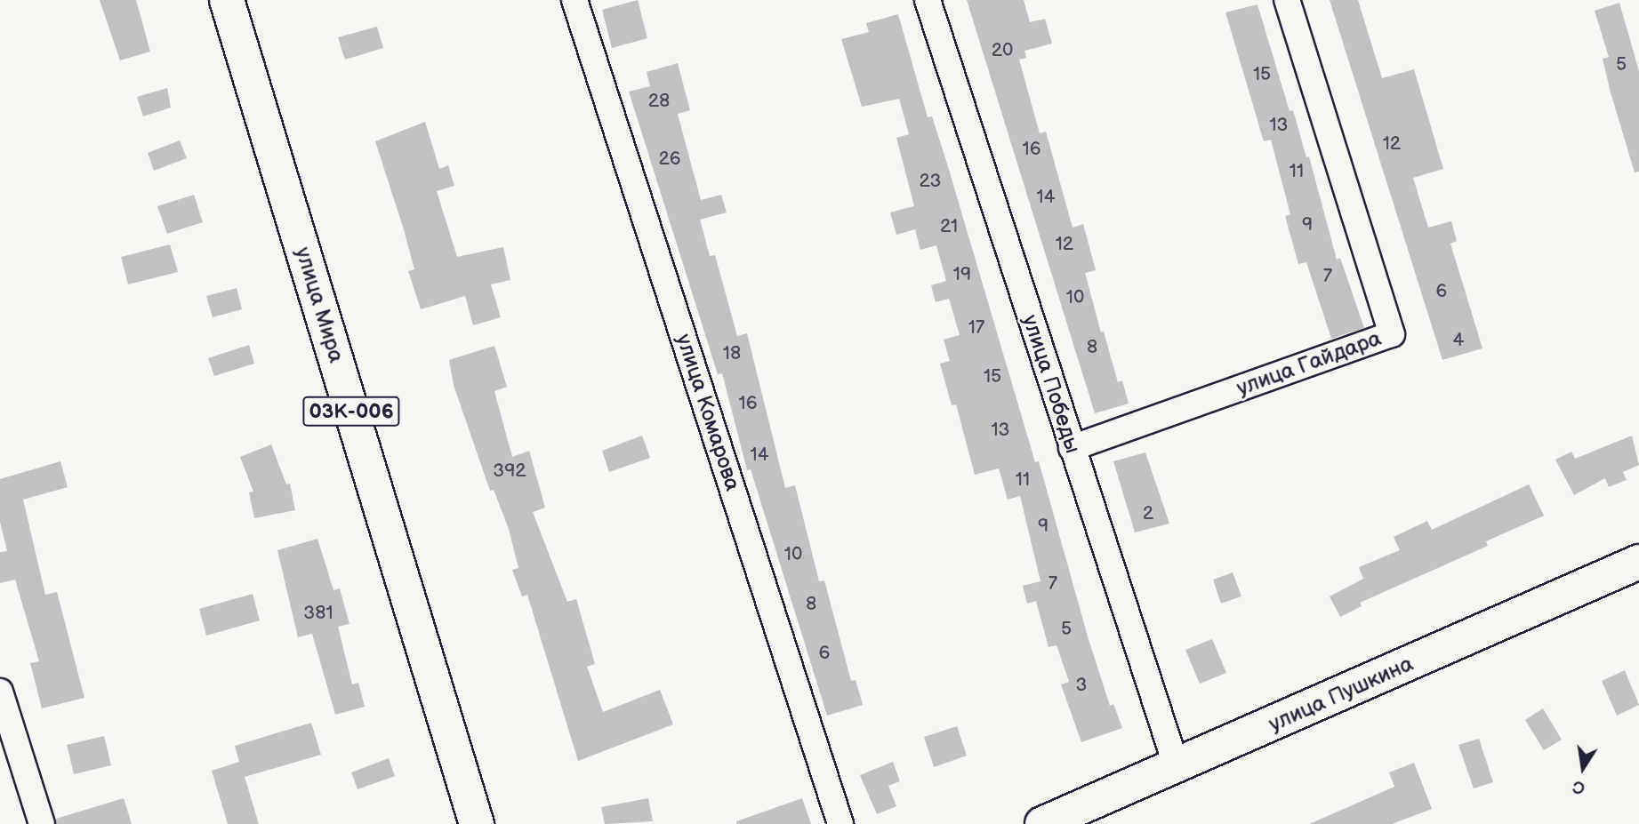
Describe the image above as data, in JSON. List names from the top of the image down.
{
  "streets": {
    "main road": ["улица Мира", "03К-006", "улица Пушкина"],
    "street": ["улица Гайдара", "улица Победы", "улица Комарова"]
  },
  "crossings": [
    ["улица Гайдара", "улица Победы"],
    ["улица Победы", "улица Пушкина"]
  ],
  "house_numbers": [
    "20",
    "5",
    "15",
    "28",
    "13",
    "12",
    "16",
    "26",
    "11",
    "23",
    "14",
    "9",
    "21",
    "12",
    "19",
    "7",
    "6",
    "10",
    "17",
    "4",
    "8",
    "18",
    "15",
    "16",
    "13",
    "14",
    "392",
    "11",
    "2",
    "9",
    "10",
    "7",
    "8",
    "381",
    "5",
    "6",
    "3"
  ],
  "north": "bottom"
}
